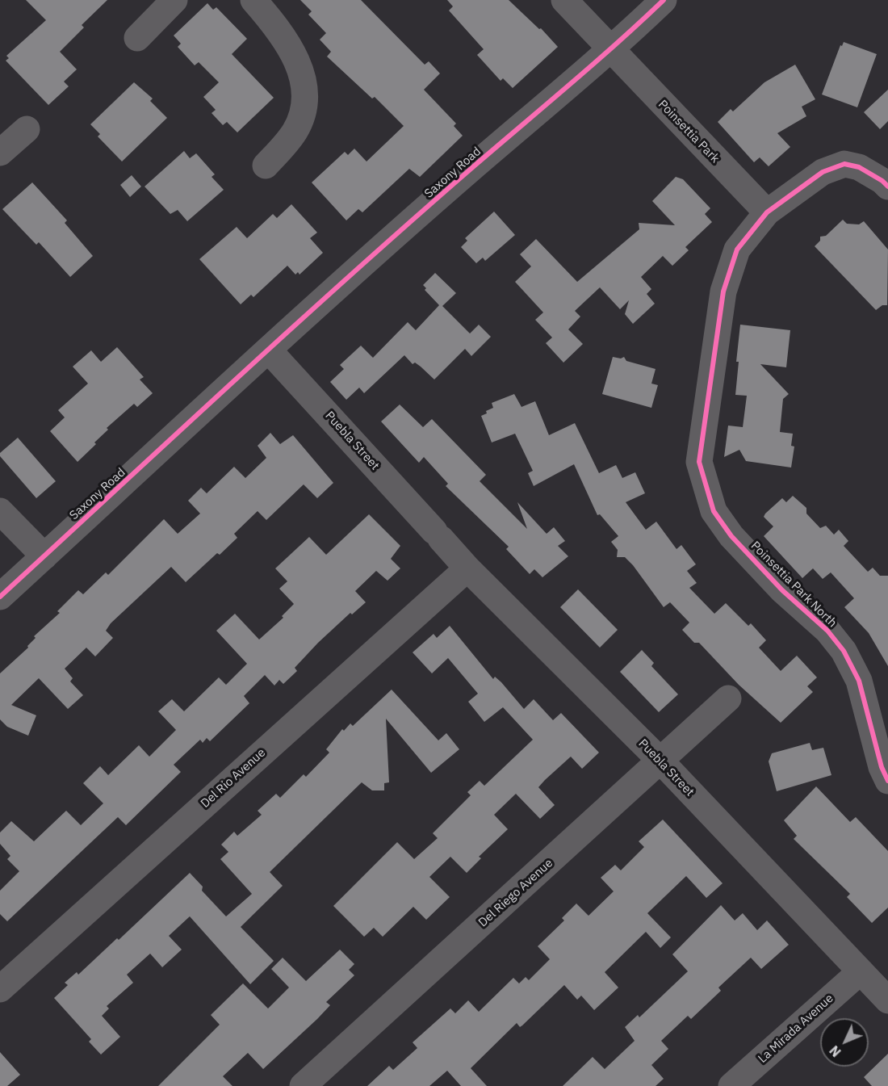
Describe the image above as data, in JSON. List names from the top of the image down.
{
  "streets": {
    "street": [
      "Poinsettia Park",
      "Saxony Road",
      "Puebla Street",
      "Poinsettia Park North",
      "Del Rio Avenue",
      "Del Riego Avenue",
      "La Mirada Avenue"
    ]
  },
  "crossings": [
    ["Poinsettia Park", "Saxony Road"],
    ["Poinsettia Park", "Poinsettia Park North"],
    ["Saxony Road", "Puebla Street"],
    ["Puebla Street", "Del Rio Avenue"],
    ["Puebla Street", "Del Riego Avenue"],
    ["Puebla Street", "La Mirada Avenue"]
  ],
  "north": "bottom left"
}
